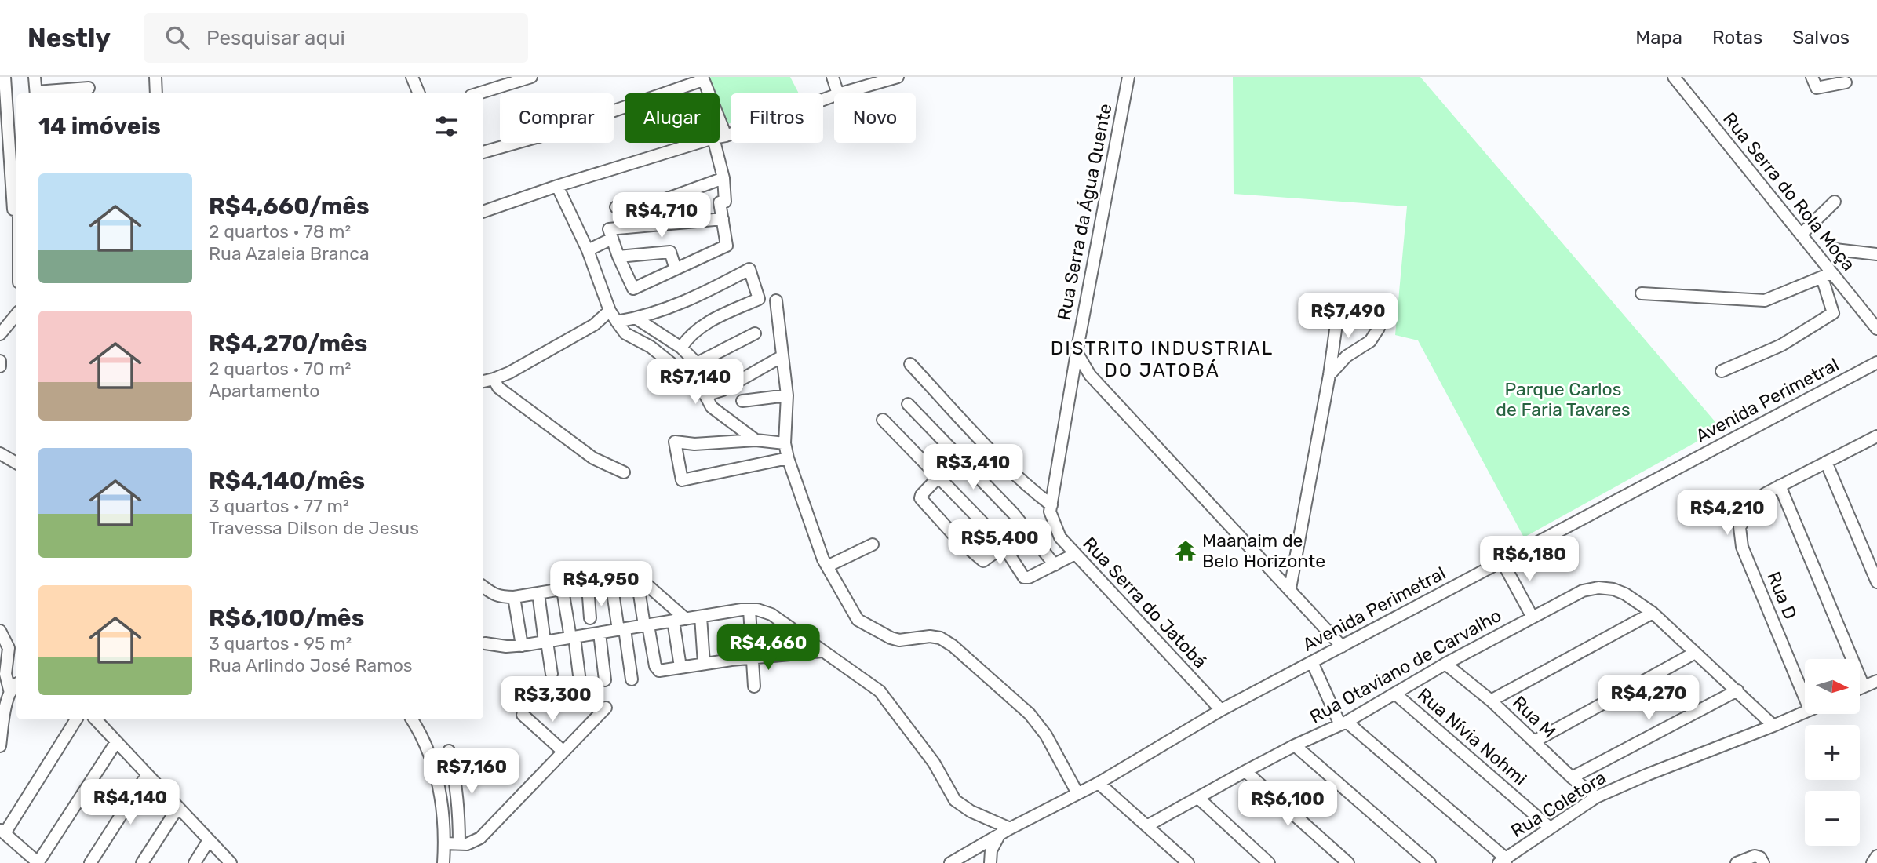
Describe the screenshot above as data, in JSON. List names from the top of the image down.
{
  "streets": {
    "street": [
      "Rua Serra do Rola Moça",
      "Rua Serra da Água Quente",
      "Avenida Perimetral",
      "Rua D",
      "Rua Serra do Jatobá",
      "Rua Otaviano de Carvalho",
      "Rua M",
      "Rua Nívia Nohmi",
      "Rua Coletora"
    ]
  },
  "crossings": [
    ["Rua Serra da Água Quente", "Rua Serra do Jatobá"],
    ["Avenida Perimetral", "Rua Serra do Jatobá"],
    ["Rua Otaviano de Carvalho", "Rua M"],
    ["Rua Otaviano de Carvalho", "Rua Nívia Nohmi"],
    ["Rua Otaviano de Carvalho", "Rua Coletora"],
    ["Rua M", "Rua Coletora"],
    ["Rua Nívia Nohmi", "Rua Coletora"]
  ],
  "districts": ["DISTRITO INDUSTRIAL DO JATOBÁ"],
  "parks": ["Parque Carlos de Faria Tavares"],
  "places": {
    "temple": ["Maanaim de Belo Horizonte"]
  },
  "north": "right",
  "page": {
    "header": "Nestly",
    "search": "Pesquisar aqui",
    "nav": ["Mapa", "Rotas", "Salvos"],
    "chip": [
      "Comprar",
      "Alugar",
      "Filtros",
      "Novo"
    ],
    "heading": "14 imóveis",
    "list": [
      {
        "name": "R$4,660/mês",
        "note": "2 quartos · 78 m² · Rua Azaleia Branca"
      },
      {
        "name": "R$4,270/mês",
        "note": "2 quartos · 70 m² · Apartamento"
      },
      {
        "name": "R$4,140/mês",
        "note": "3 quartos · 77 m² · Travessa Dilson de Jesus"
      },
      {
        "name": "R$6,100/mês",
        "note": "3 quartos · 95 m² · Rua Arlindo José Ramos"
      }
    ],
    "price": [
      "R$4,710",
      "R$7,490",
      "R$7,140",
      "R$3,410",
      "R$4,210",
      "R$5,400",
      "R$6,180",
      "R$4,950",
      "R$4,660",
      "R$4,270",
      "R$3,300",
      "R$7,160",
      "R$4,140",
      "R$6,100"
    ],
    "map_buttons": ["+", "−"]
  }
}
